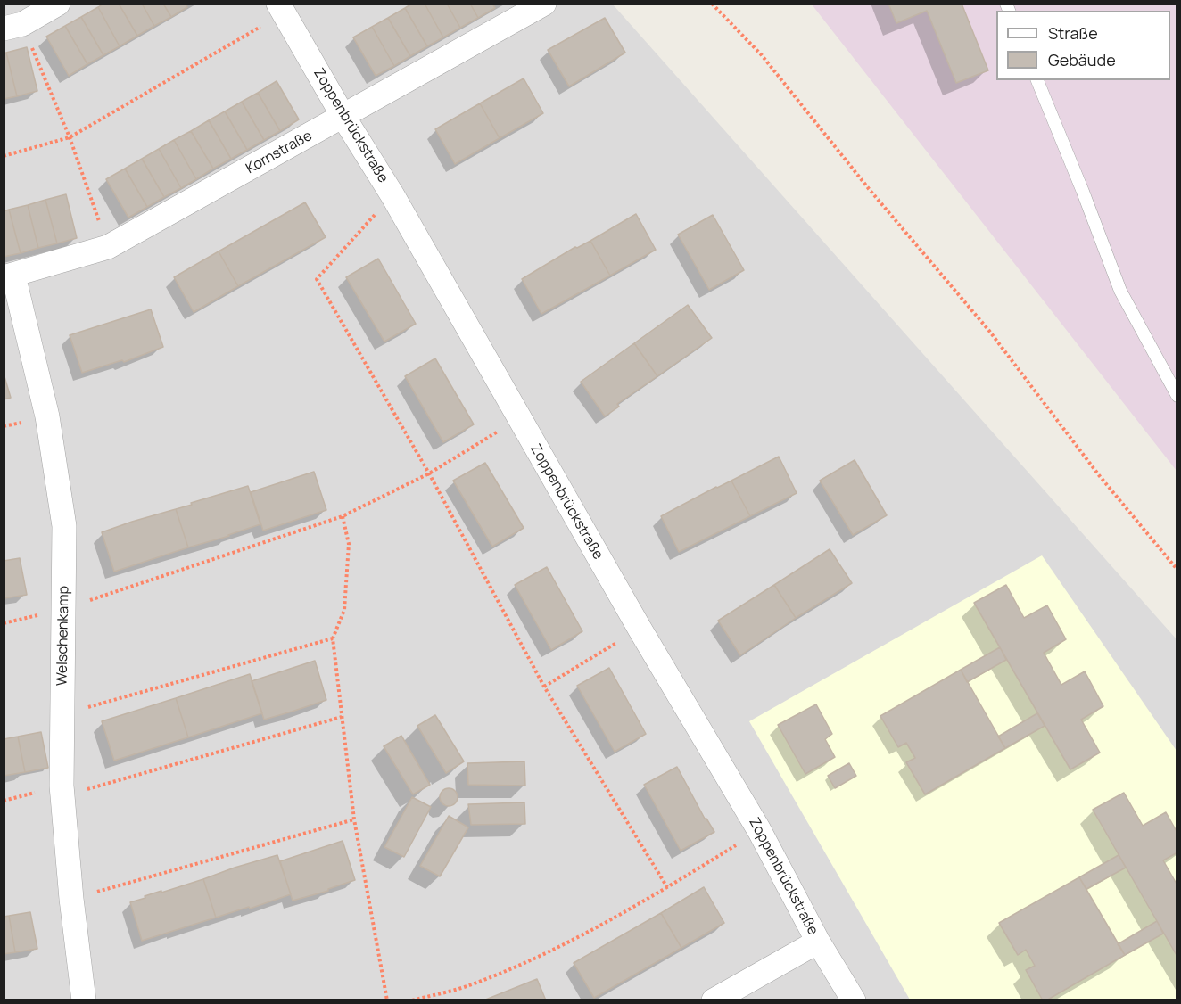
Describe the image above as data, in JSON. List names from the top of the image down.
{
  "streets": {
    "street": ["Zoppenbrückstraße", "Kornstraße", "Welschenkamp"]
  },
  "crossings": [
    ["Zoppenbrückstraße", "Kornstraße"],
    ["Kornstraße", "Welschenkamp"]
  ],
  "legend": ["Straße", "Gebäude"]
}
